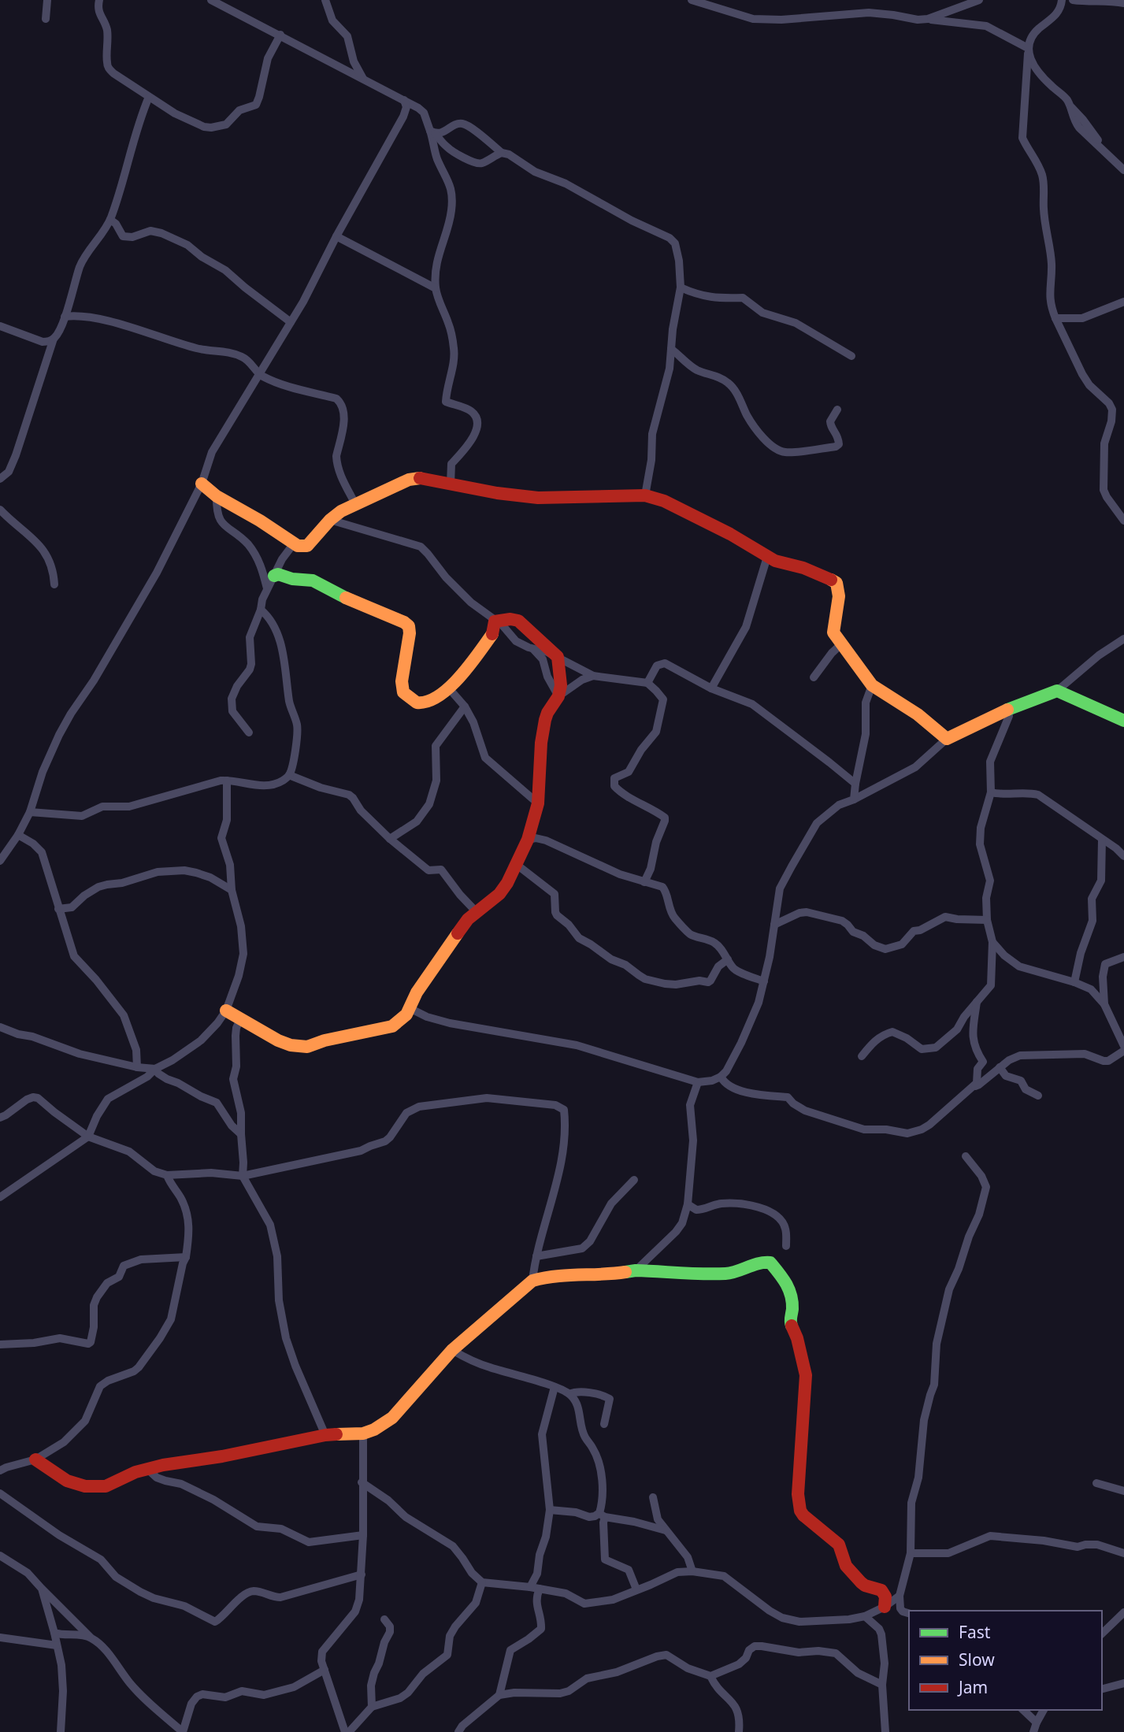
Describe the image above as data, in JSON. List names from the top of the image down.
{
  "legend": ["Fast", "Slow", "Jam"]
}
